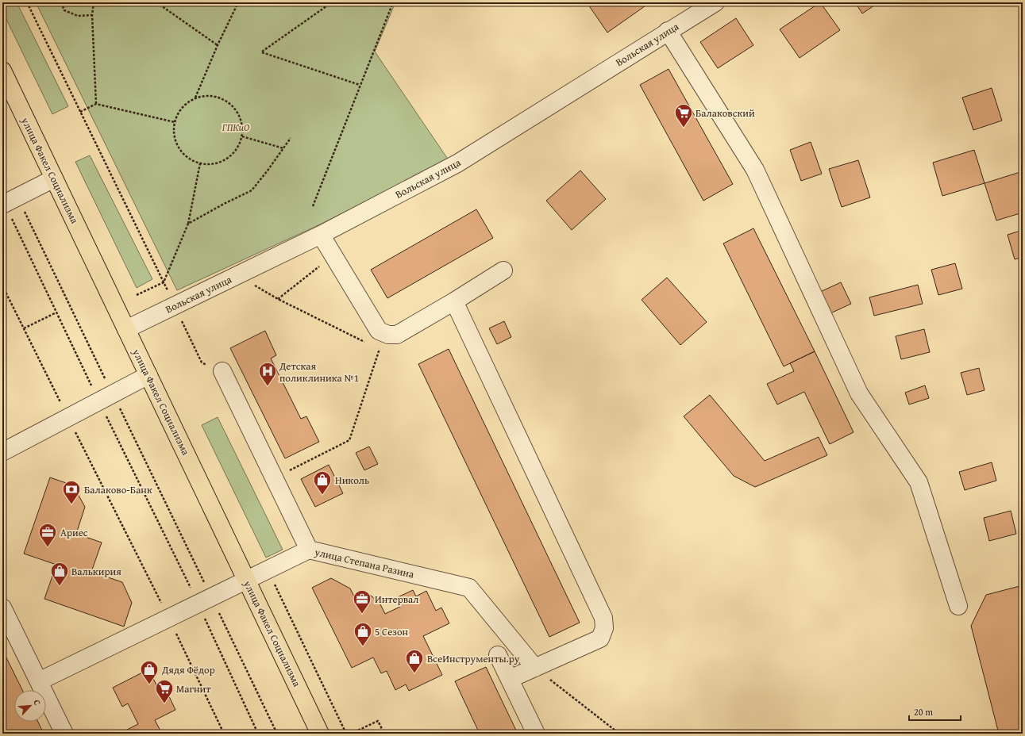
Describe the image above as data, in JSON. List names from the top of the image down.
{
  "streets": {
    "main road": ["улица Факел Социализма"],
    "street": ["Вольская улица", "улица Степана Разина"]
  },
  "crossings": [
    ["Вольская улица", "улица Факел Социализма"],
    ["улица Факел Социализма", "улица Степана Разина"]
  ],
  "parks": ["ГПКиО"],
  "places": {
    "supermarket": ["Балаковский", "Магнит"],
    "hospital": ["Детская поликлиника №1"],
    "shop": [
      "Николь",
      "Валькирия",
      "5 Сезон",
      "ВсеИнструменты.ру",
      "Дядя Фёдор"
    ],
    "bank": ["Балаково-Банк"],
    "office": ["Ариес", "Интервал"]
  },
  "scale_bar": "20 m",
  "north": "top right"
}
